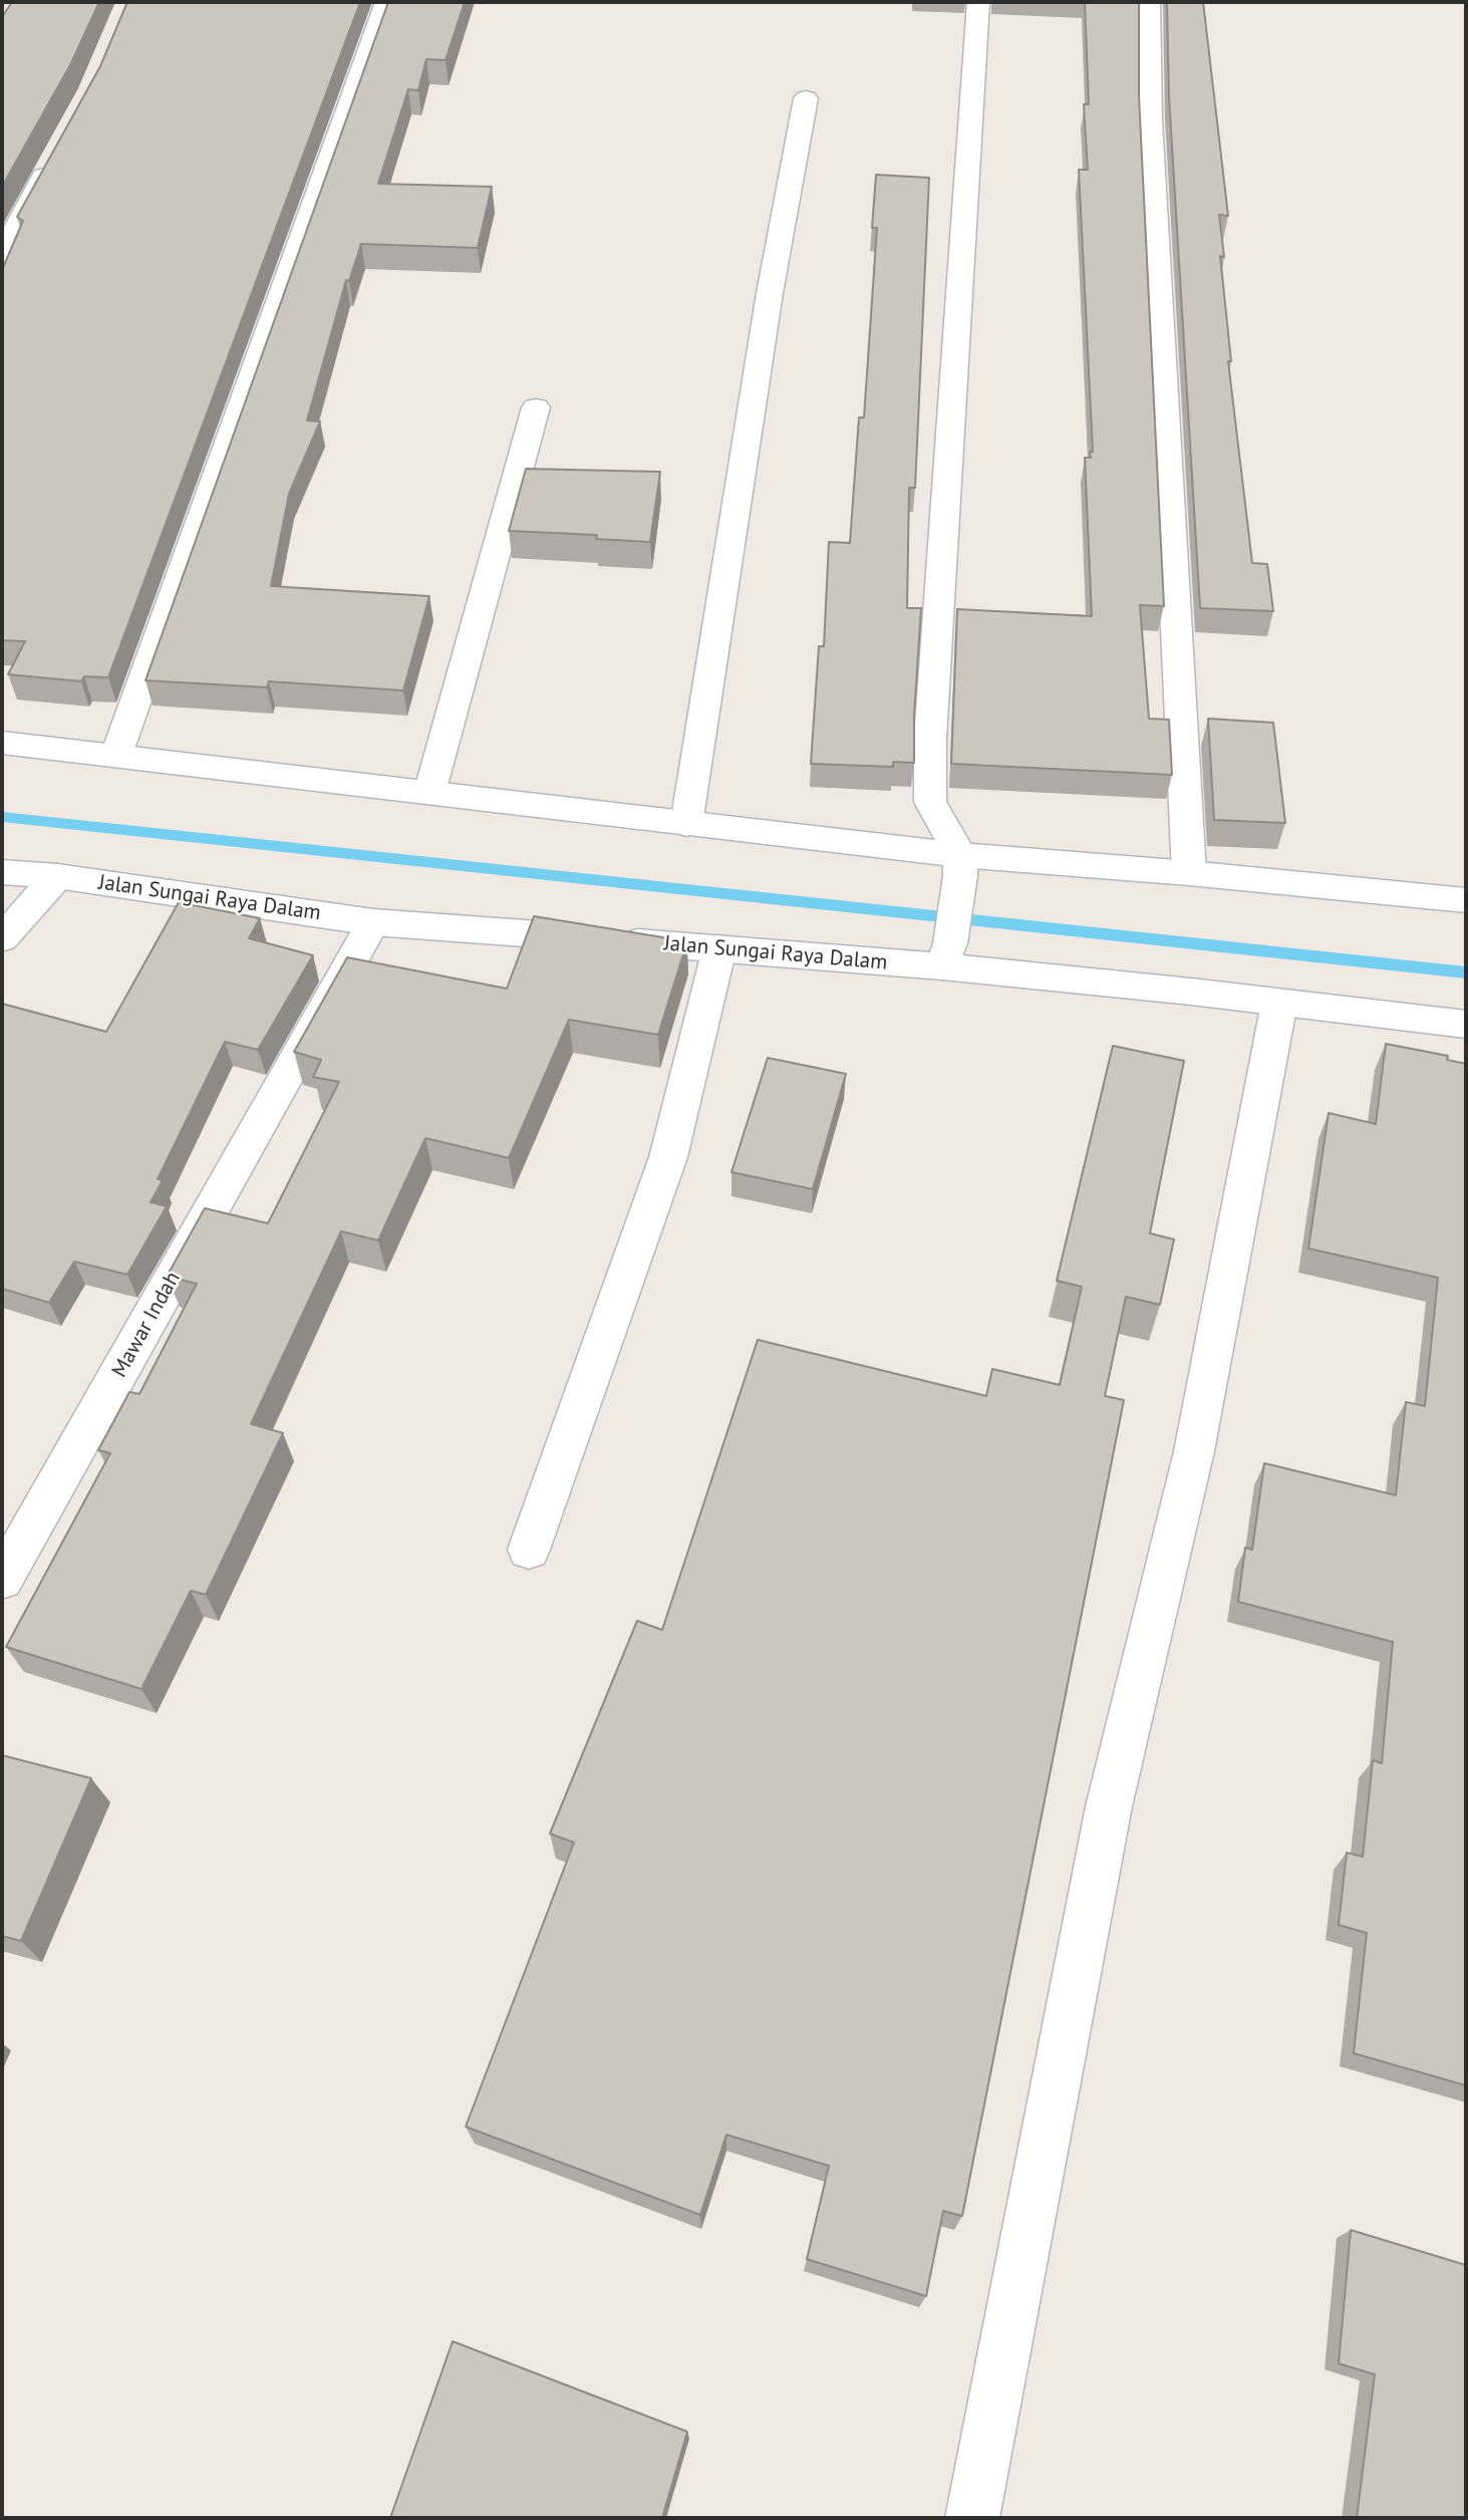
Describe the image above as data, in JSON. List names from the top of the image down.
{
  "streets": {
    "street": ["Jalan Sungai Raya Dalam", "Mawar Indah"]
  },
  "crossings": [
    ["Jalan Sungai Raya Dalam", "Mawar Indah"]
  ]
}
